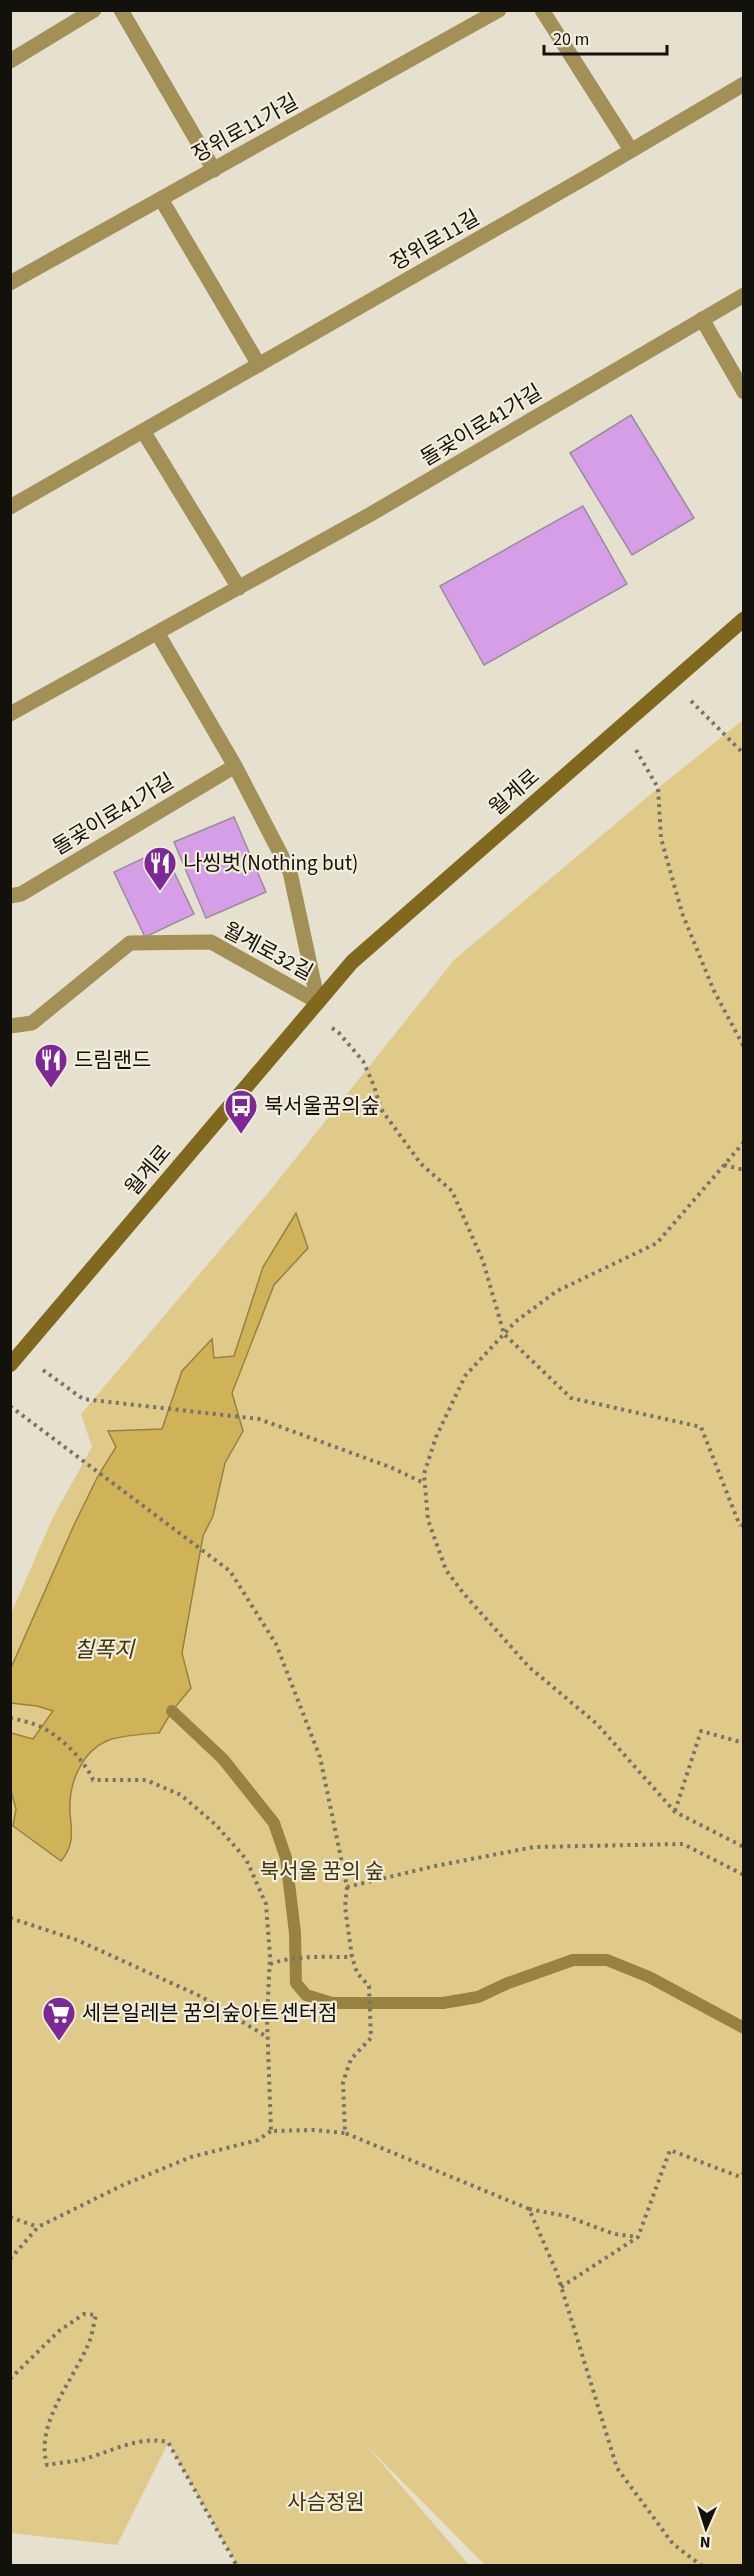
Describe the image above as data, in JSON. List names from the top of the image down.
{
  "streets": {
    "main road": ["월계로"],
    "street": [
      "장위로11가길",
      "장위로11길",
      "돌곶이로41가길",
      "월계로32길"
    ]
  },
  "crossings": [
    ["월계로", "월계로32길"]
  ],
  "water": ["칠폭지"],
  "parks": ["북서울 꿈의 숲", "사슴정원"],
  "places": {
    "restaurant": ["나씽벗(Nothing but)", "드림랜드"],
    "bus stop": ["북서울꿈의숲"],
    "supermarket": ["세븐일레븐 꿈의숲아트센터점"]
  },
  "scale_bar": "20 m",
  "north": "bottom"
}
